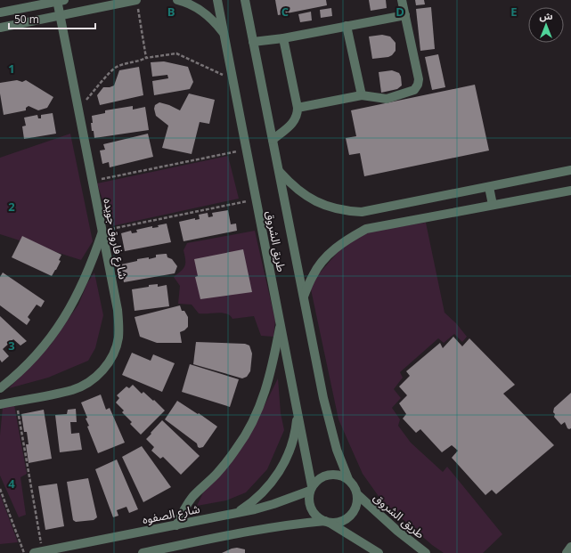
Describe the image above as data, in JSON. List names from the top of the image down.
{
  "streets": {
    "street": ["شارع فاروق جويده", "طريق الشروق", "شارع الصفوه"]
  },
  "crossings": [
    ["طريق الشروق", "شارع الصفوه"]
  ],
  "scale_bar": "50 m",
  "north": "top",
  "grid": {
    "columns": [
      "B",
      "C",
      "D",
      "E"
    ],
    "rows": [
      "1",
      "2",
      "3",
      "4"
    ]
  }
}
